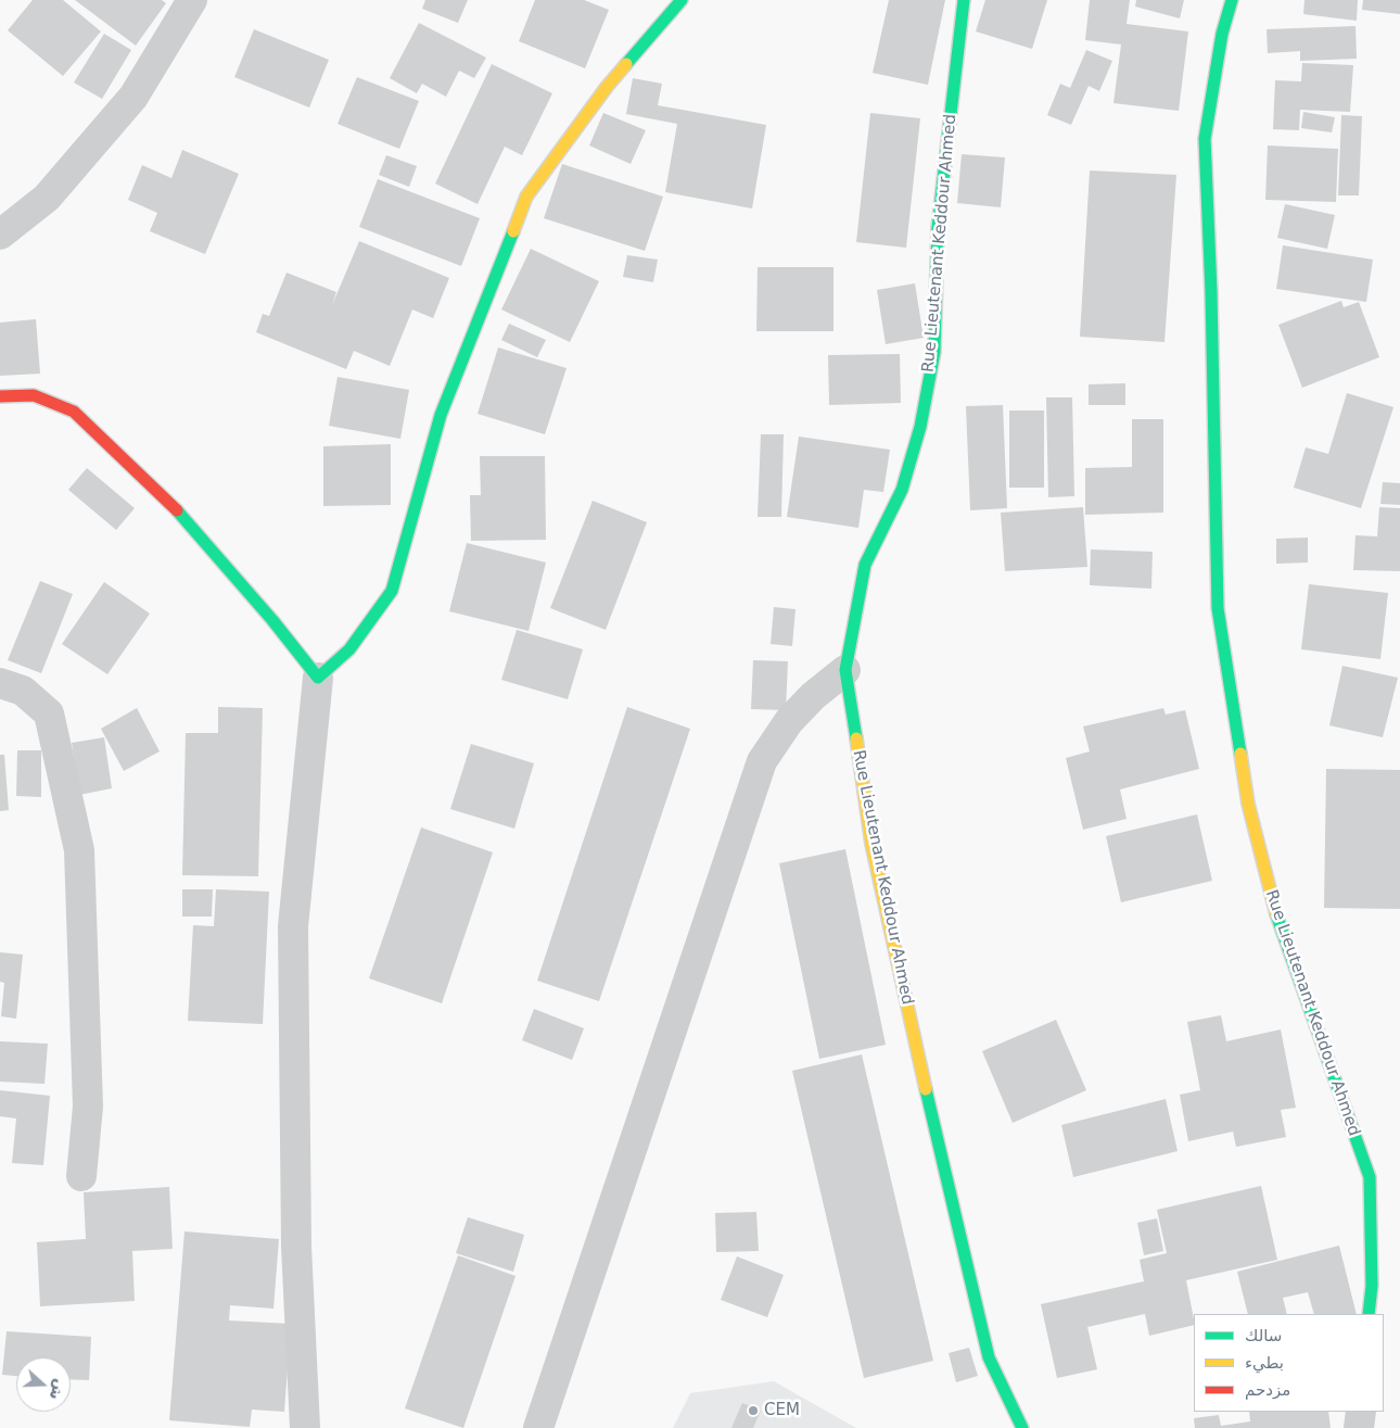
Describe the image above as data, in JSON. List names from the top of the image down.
{
  "streets": {
    "street": ["Rue Lieutenant Keddour Ahmed"]
  },
  "places": ["CEM"],
  "legend": ["سالك", "بطيء", "مزدحم"],
  "north": "right"
}
